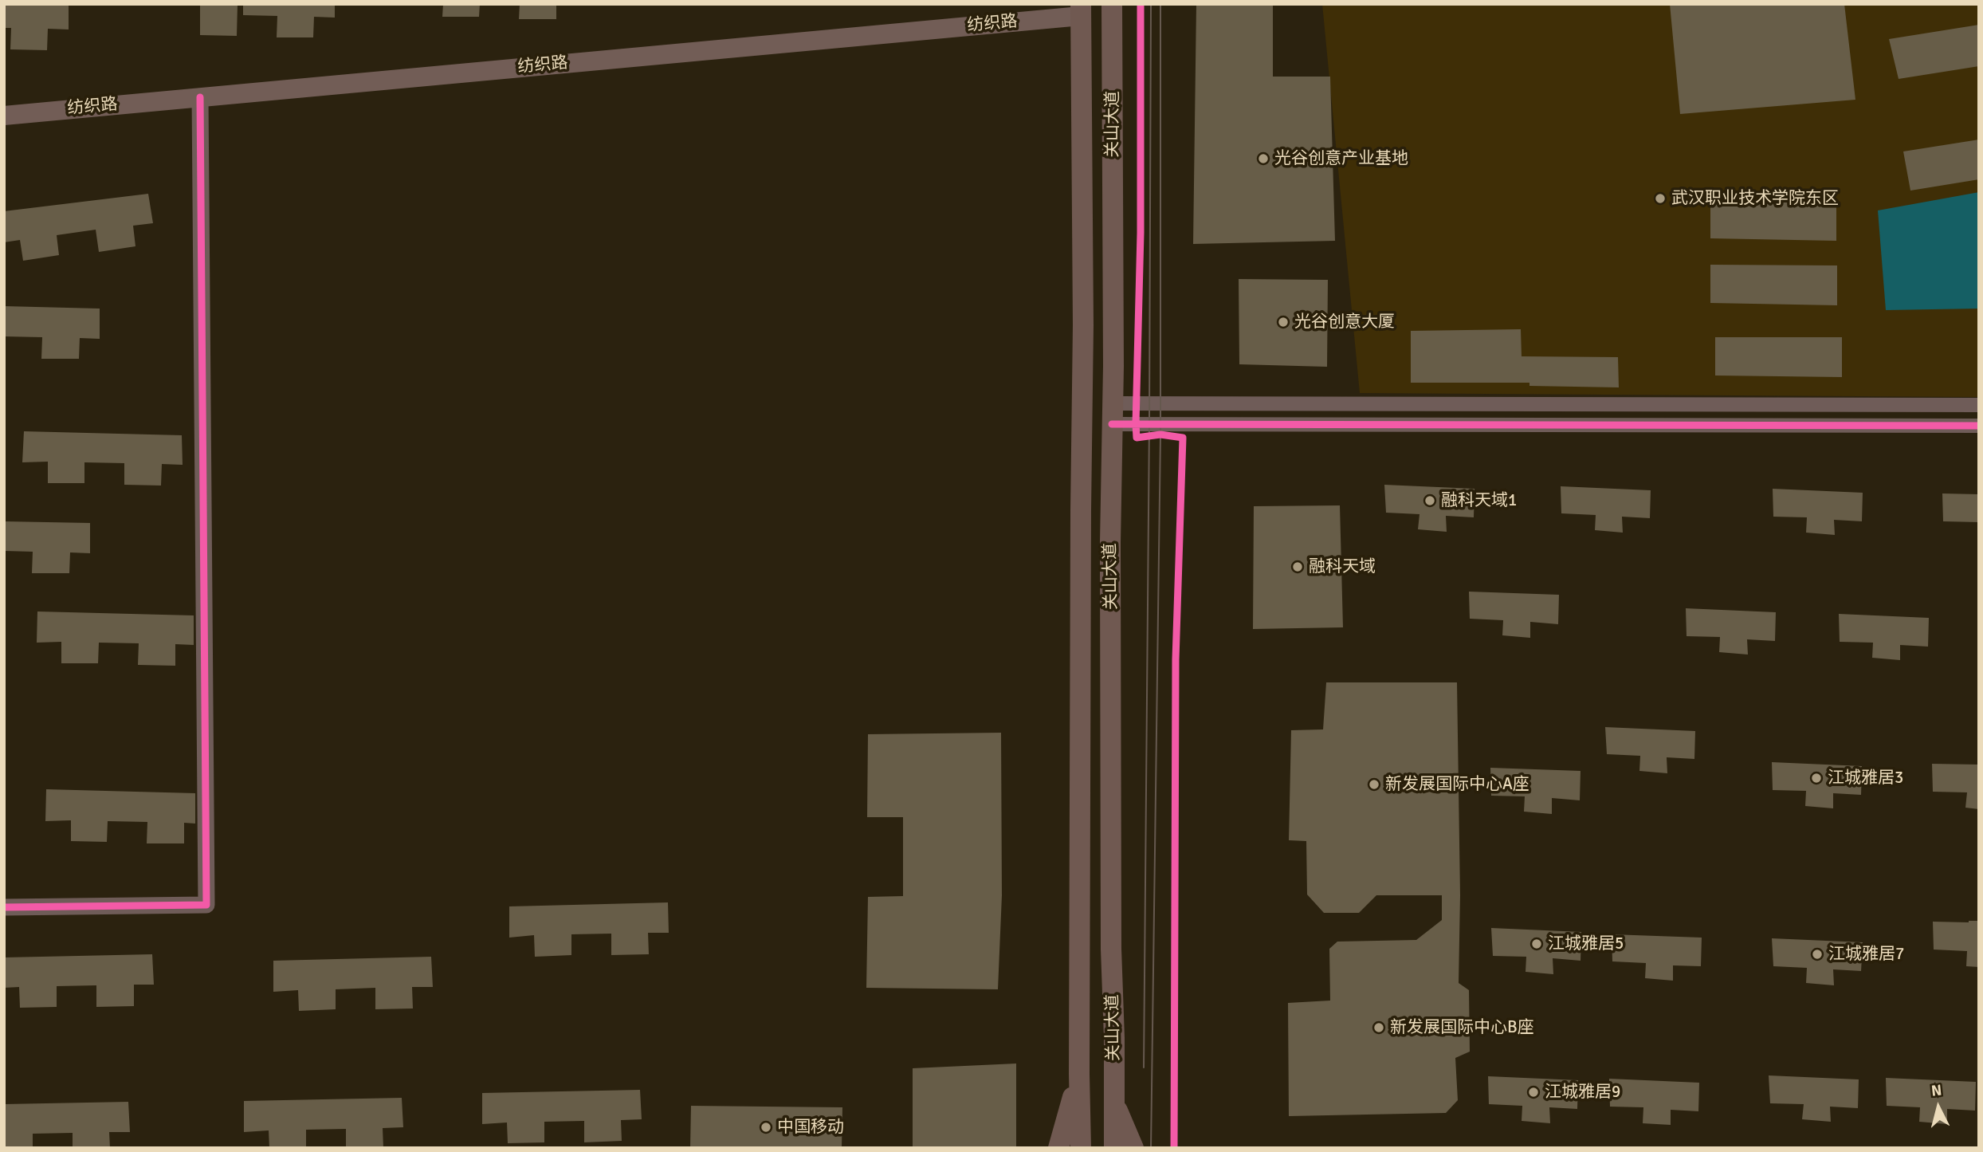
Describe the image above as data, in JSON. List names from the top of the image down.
{
  "streets": {
    "main road": ["纺织路", "关山大道"]
  },
  "crossings": [
    ["纺织路", "关山大道"]
  ],
  "places": [
    "光谷创意产业基地",
    "武汉职业技术学院东区",
    "光谷创意大厦",
    "融科天域1",
    "融科天域",
    "江城雅居3",
    "新发展国际中心A座",
    "江城雅居5",
    "江城雅居7",
    "新发展国际中心B座",
    "江城雅居9",
    "中国移动"
  ],
  "north": "top"
}
